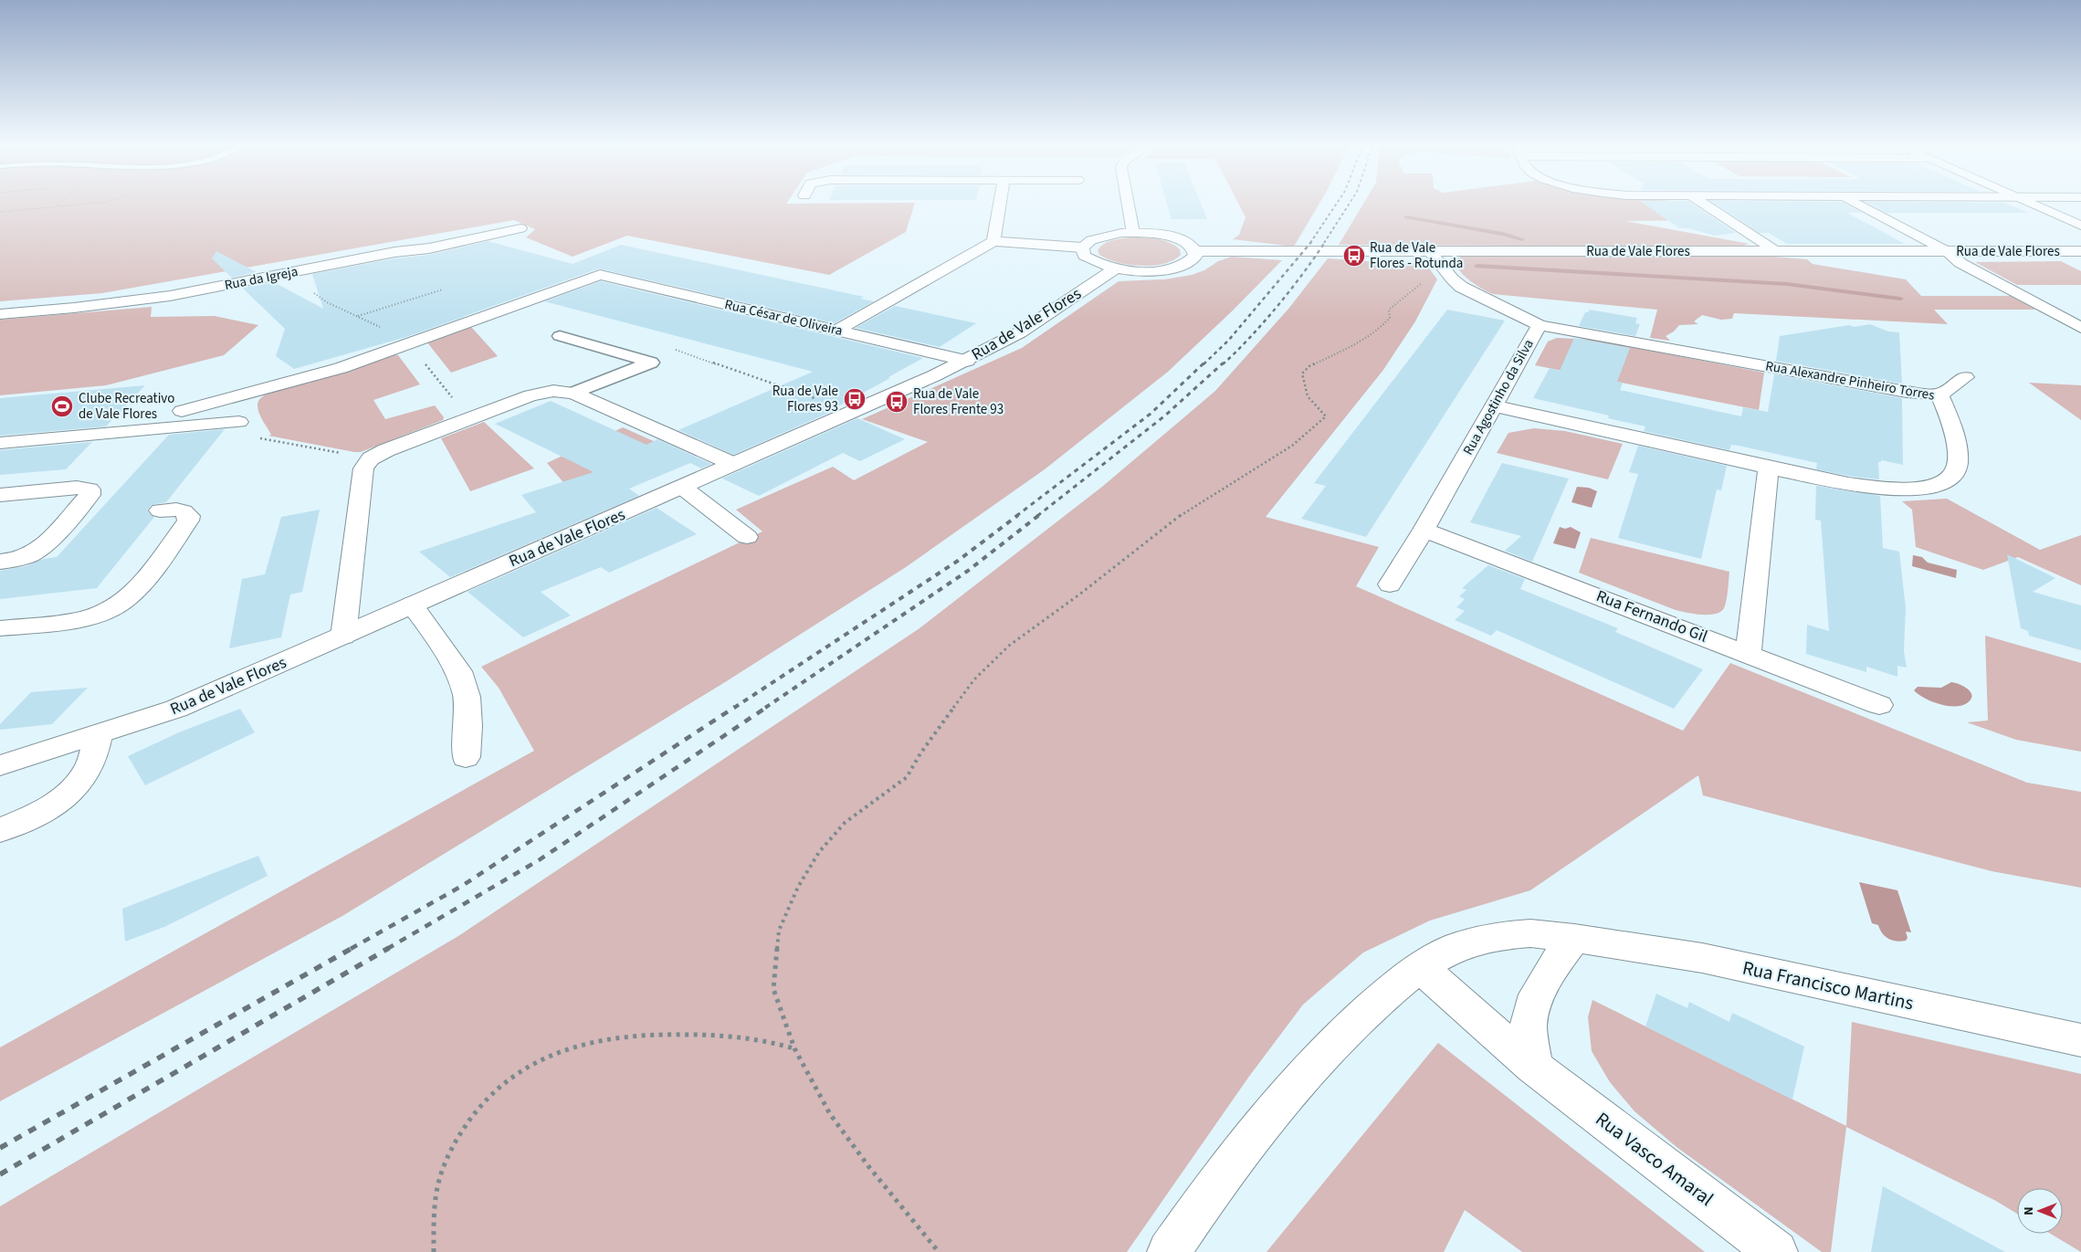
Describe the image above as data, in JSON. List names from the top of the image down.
{
  "streets": {
    "street": [
      "Rua de Vale Flores",
      "Rua da Igreja",
      "Rua César de Oliveira",
      "Rua Alexandre Pinheiro Torres",
      "Rua Agostinho da Silva",
      "Rua Fernando Gil",
      "Rua Francisco Martins",
      "Rua Vasco Amaral"
    ]
  },
  "crossings": [
    ["Rua de Vale Flores", "Rua César de Oliveira"],
    ["Rua de Vale Flores", "Rua Agostinho da Silva"],
    ["Rua Alexandre Pinheiro Torres", "Rua Agostinho da Silva"],
    ["Rua Agostinho da Silva", "Rua Fernando Gil"],
    ["Rua Francisco Martins", "Rua Vasco Amaral"]
  ],
  "places": {
    "bus stop": ["Rua de Vale Flores - Rotunda", "Rua de Vale Flores 93", "Rua de Vale Flores Frente 93"],
    "sports": ["Clube Recreativo de Vale Flores"]
  },
  "north": "left"
}
